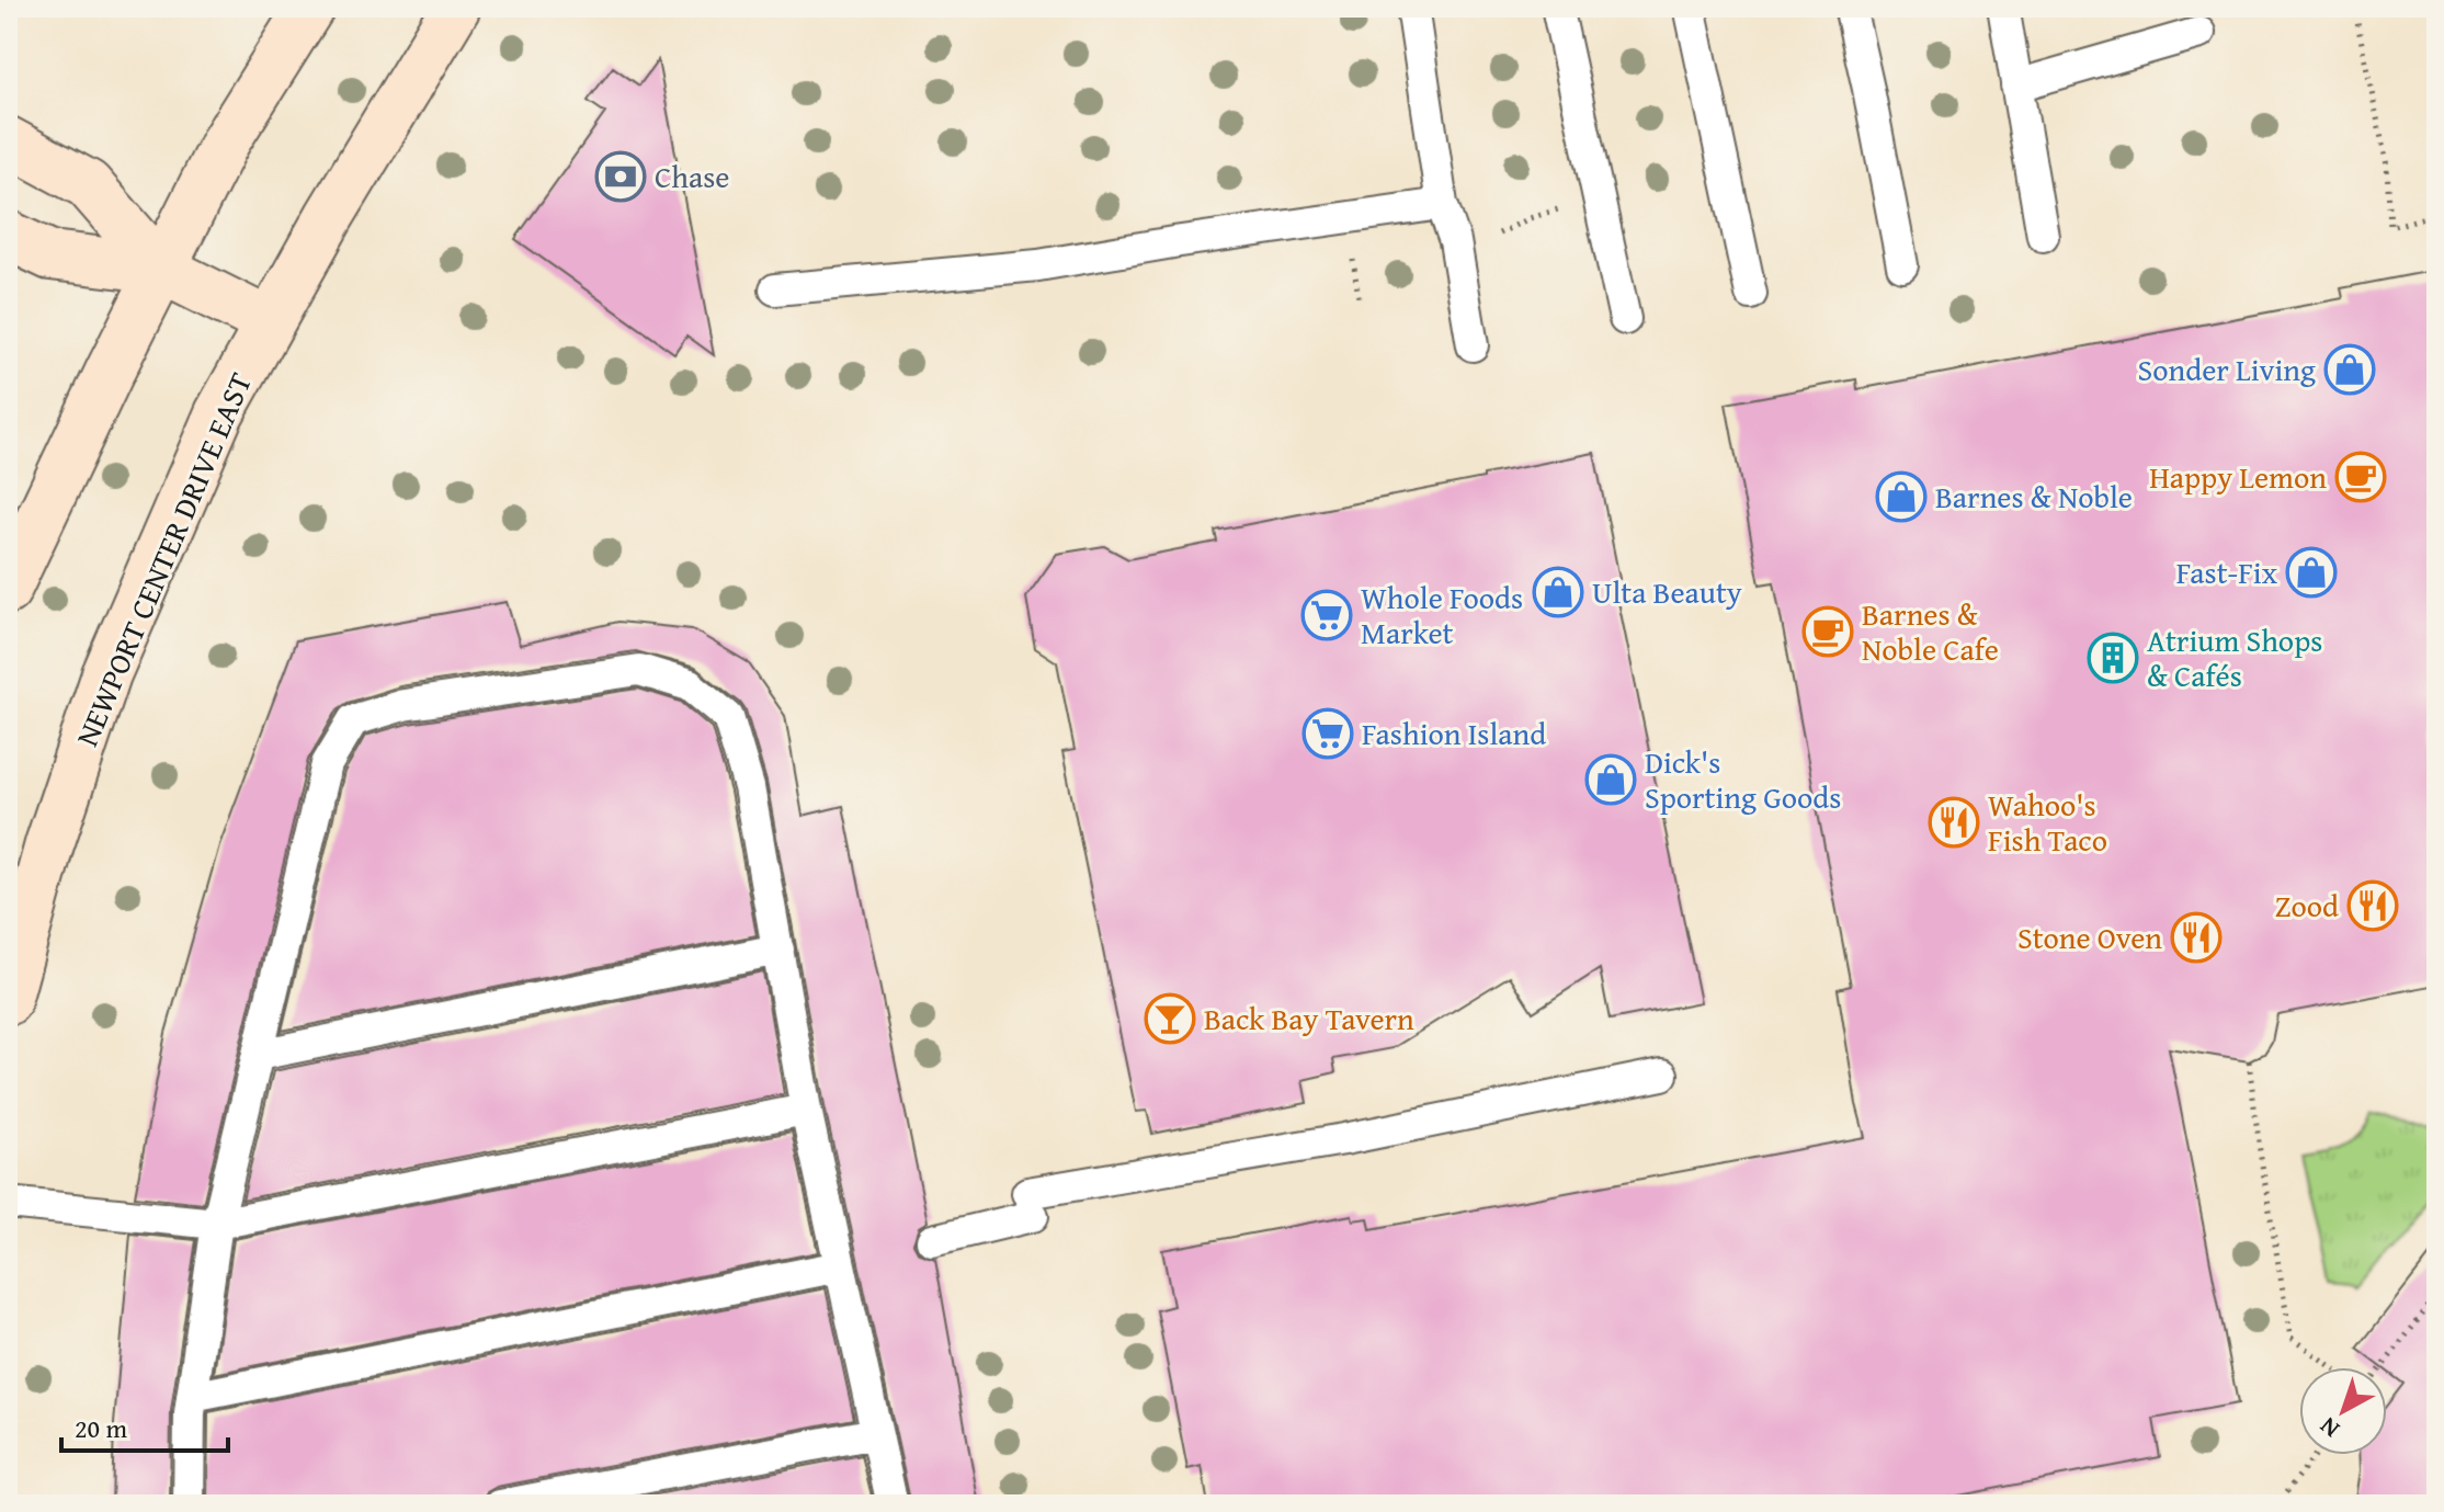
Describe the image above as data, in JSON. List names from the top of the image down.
{
  "streets": {
    "main road": ["NEWPORT CENTER DRIVE EAST"]
  },
  "places": {
    "bank": ["Chase"],
    "shop": [
      "Sonder Living",
      "Barnes & Noble",
      "Fast-Fix",
      "Ulta Beauty",
      "Dick's Sporting Goods"
    ],
    "cafe": ["Happy Lemon", "Barnes & Noble Cafe"],
    "supermarket": ["Whole Foods Market", "Fashion Island"],
    "building": ["Atrium Shops & Cafés"],
    "restaurant": ["Wahoo's Fish Taco", "Zood", "Stone Oven"],
    "bar": ["Back Bay Tavern"]
  },
  "scale_bar": "20 m",
  "north": "bottom left"
}
